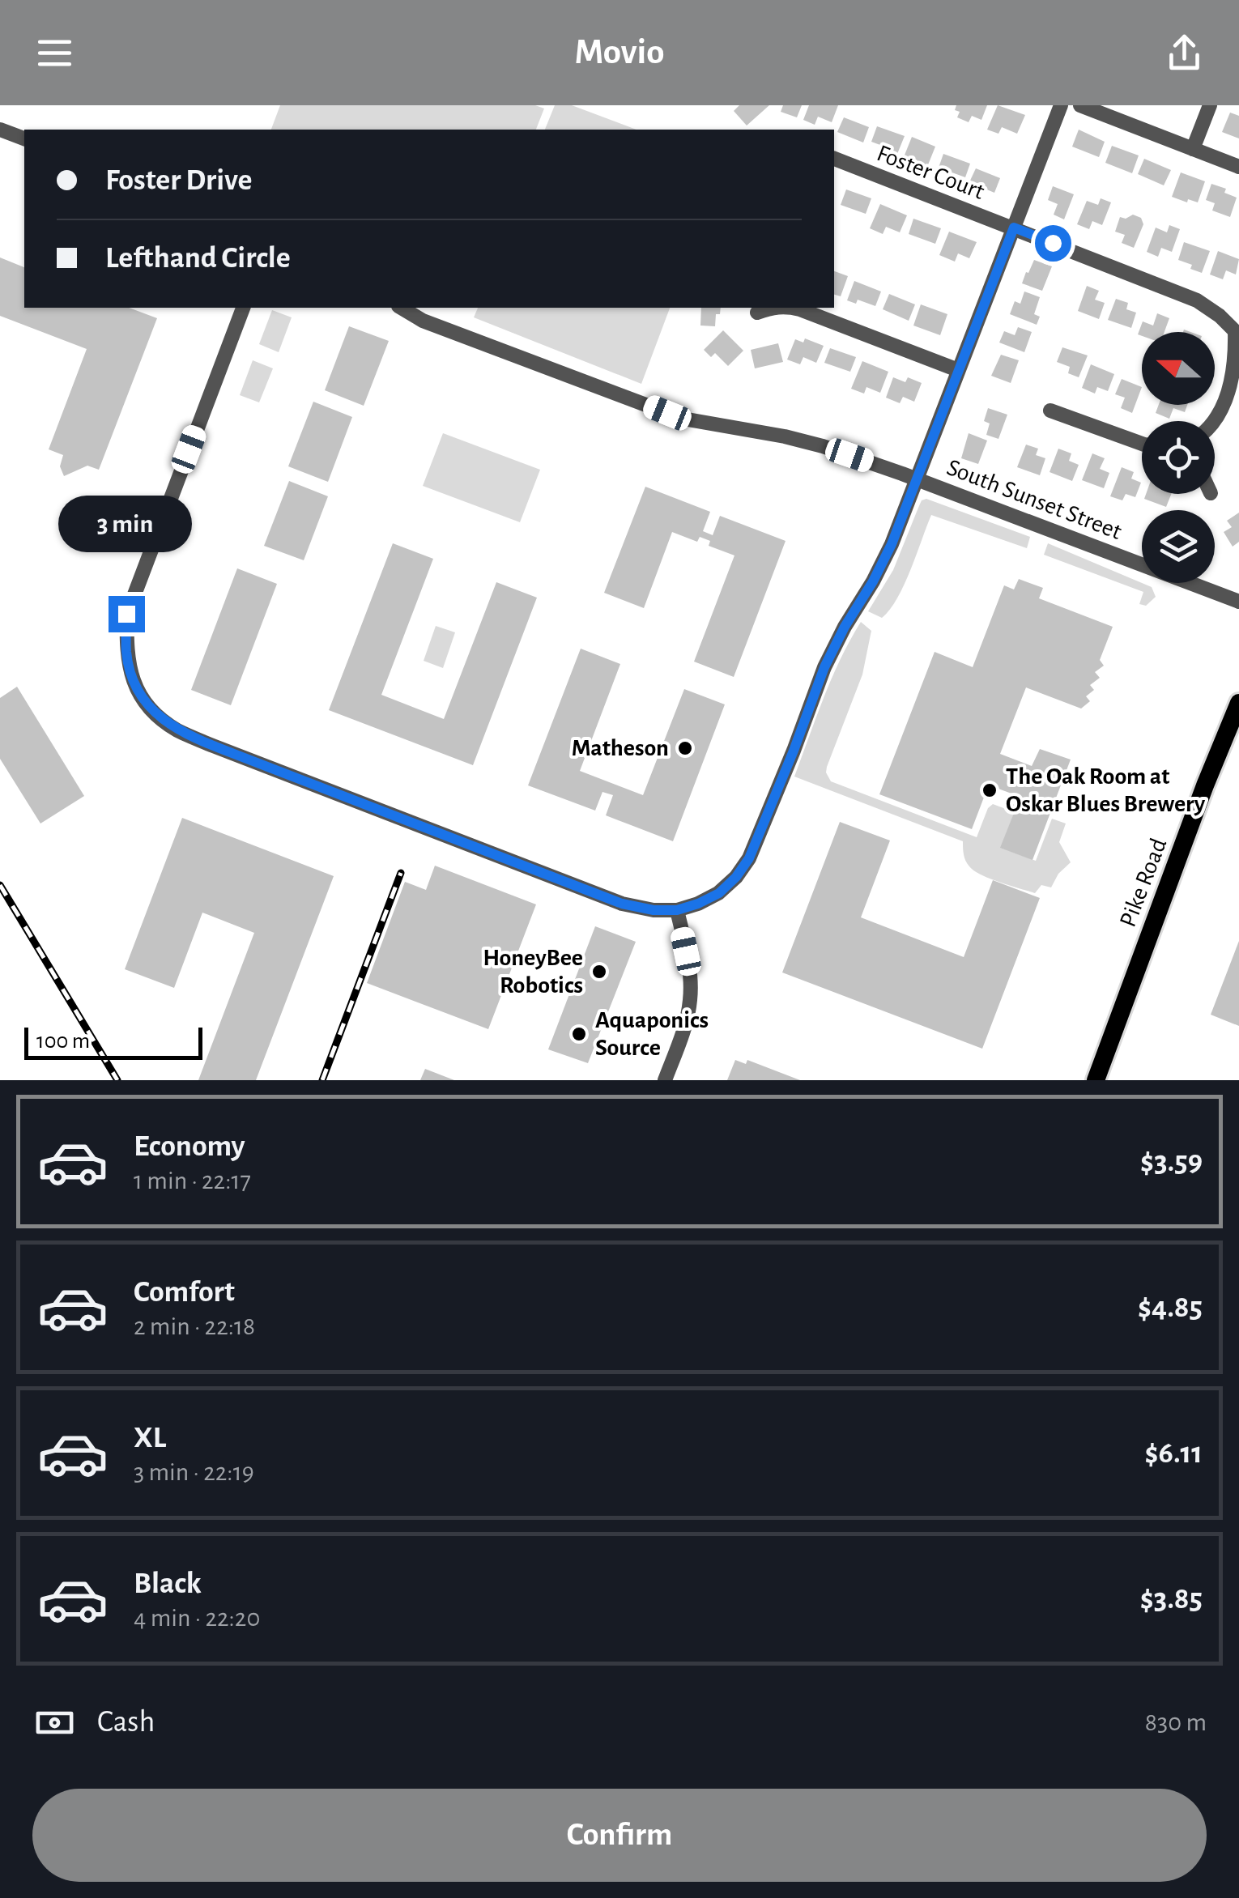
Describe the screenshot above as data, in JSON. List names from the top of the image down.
{
  "streets": {
    "main road": ["Pike Road"],
    "street": ["Foster Court", "South Sunset Street"]
  },
  "places": [
    "Matheson",
    "The Oak Room at Oskar Blues Brewery",
    "HoneyBee Robotics",
    "Aquaponics Source"
  ],
  "scale_bar": "100 m",
  "north": "left",
  "page": {
    "header": "Movio",
    "banner": ["Foster Drive", "Lefthand Circle"],
    "bubble": "3 min",
    "scale": "100 m",
    "list": [
      {
        "name": "Economy",
        "note": "1 min · 22:17",
        "value": "$3.59"
      },
      {
        "name": "Comfort",
        "note": "2 min · 22:18",
        "value": "$4.85"
      },
      {
        "name": "XL",
        "note": "3 min · 22:19",
        "value": "$6.11"
      },
      {
        "name": "Black",
        "note": "4 min · 22:20",
        "value": "$3.85"
      }
    ],
    "pay": ["Cash", "830 m"],
    "buttons": "Confirm"
  }
}
